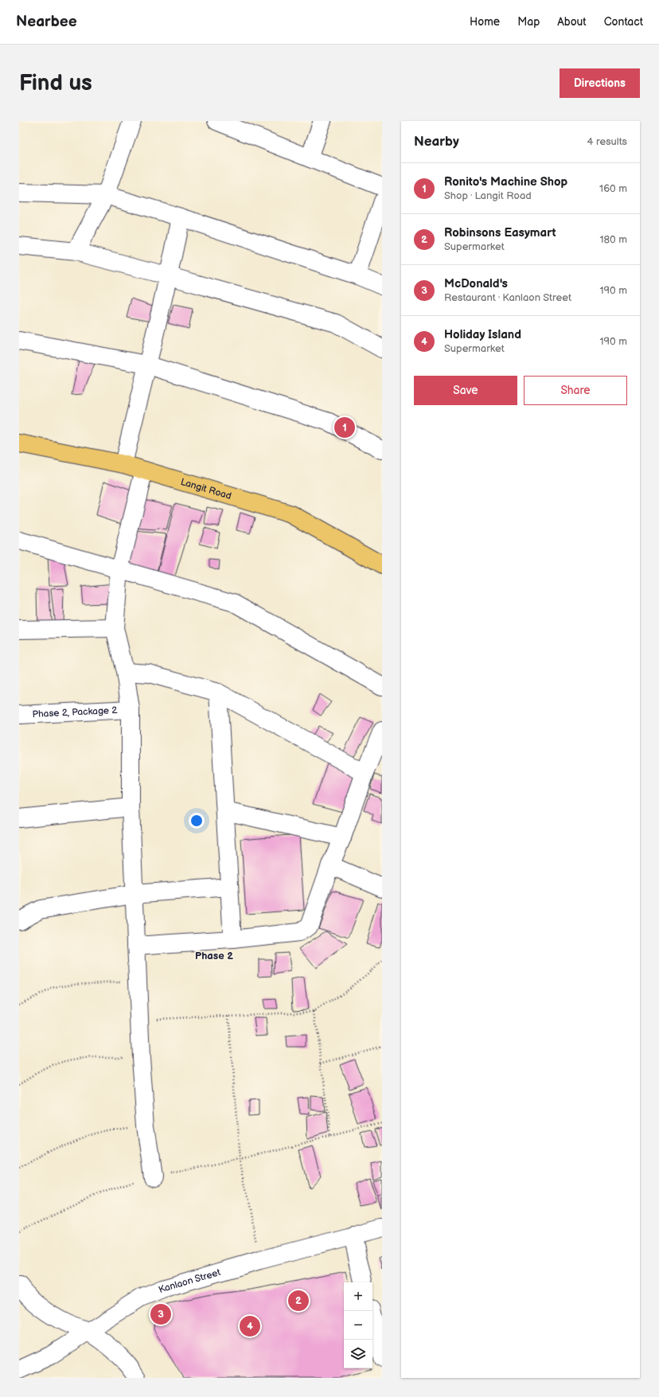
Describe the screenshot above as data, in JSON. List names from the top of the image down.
{
  "streets": {
    "main road": ["Langit Road"],
    "street": ["Phase 2, Package 2", "Kanlaon Street"]
  },
  "districts": ["Phase 2"],
  "page": {
    "header": "Nearbee",
    "nav": [
      "Home",
      "Map",
      "About",
      "Contact"
    ],
    "buttons": [
      "Directions",
      ["Save", "Share"]
    ],
    "title": "Find us",
    "heading": ["Nearby", "4 results"],
    "list": [
      {
        "mark": "1",
        "name": "Ronito's Machine Shop",
        "note": "Shop · Langit Road",
        "value": "160 m"
      },
      {
        "mark": "2",
        "name": "Robinsons Easymart",
        "note": "Supermarket",
        "value": "180 m"
      },
      {
        "mark": "3",
        "name": "McDonald's",
        "note": "Restaurant · Kanlaon Street",
        "value": "190 m"
      },
      {
        "mark": "4",
        "name": "Holiday Island",
        "note": "Supermarket",
        "value": "190 m"
      }
    ],
    "pins": [
      "1",
      "2",
      "3",
      "4"
    ],
    "map_buttons": ["+", "−"]
  }
}
